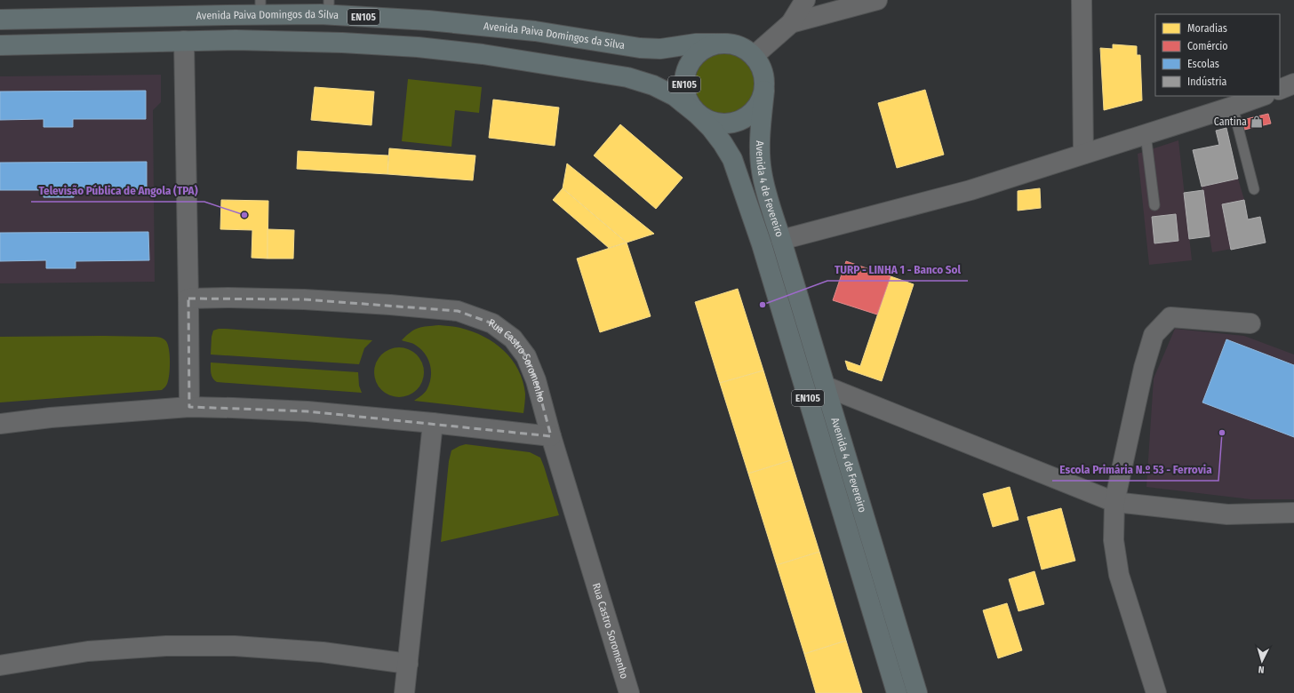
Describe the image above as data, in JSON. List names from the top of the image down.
{
  "streets": {
    "main road": ["Avenida Paiva Domingos da Silva", "EN105", "Avenida 4 de Fevereiro"],
    "street": ["Rua Castro Soromenho"]
  },
  "crossings": [
    ["Avenida Paiva Domingos da Silva", "EN105"],
    ["Avenida Paiva Domingos da Silva", "Avenida 4 de Fevereiro"],
    ["EN105", "Avenida 4 de Fevereiro"]
  ],
  "places": {
    "shop": ["Cantina"],
    "other": ["Televisão Pública de Angola (TPA)", "TURP - LINHA 1 - Banco Sol", "Escola Primária N.º 53 - Ferrovia"]
  },
  "legend": [
    "Moradias",
    "Comércio",
    "Escolas",
    "Indústria"
  ],
  "north": "bottom"
}
